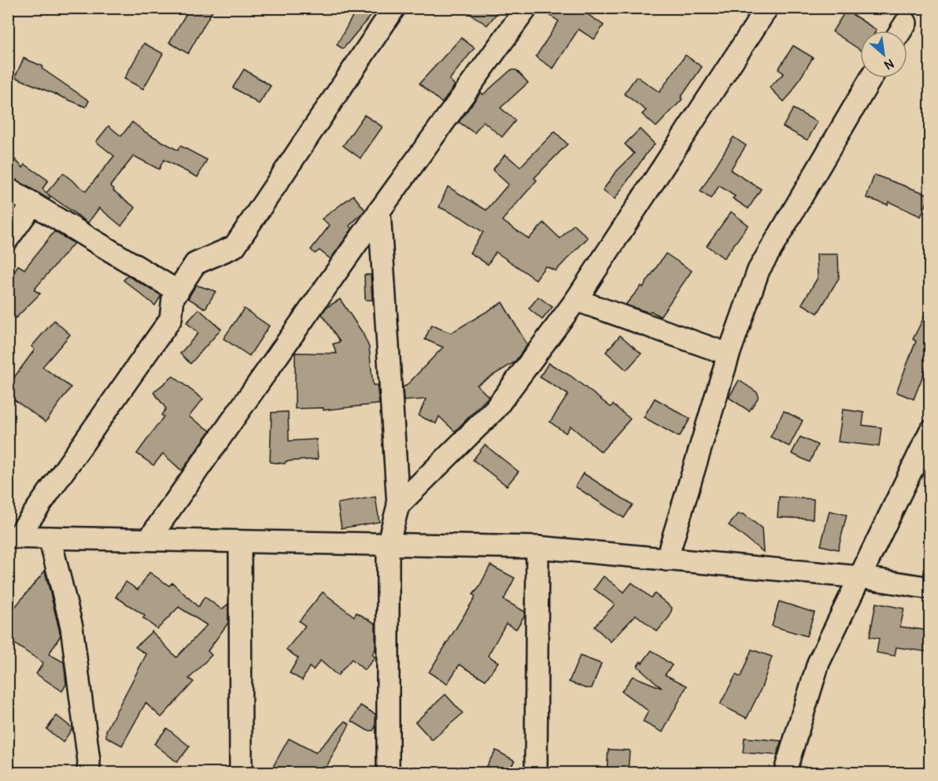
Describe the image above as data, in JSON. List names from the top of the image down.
{
  "north": "bottom right"
}
